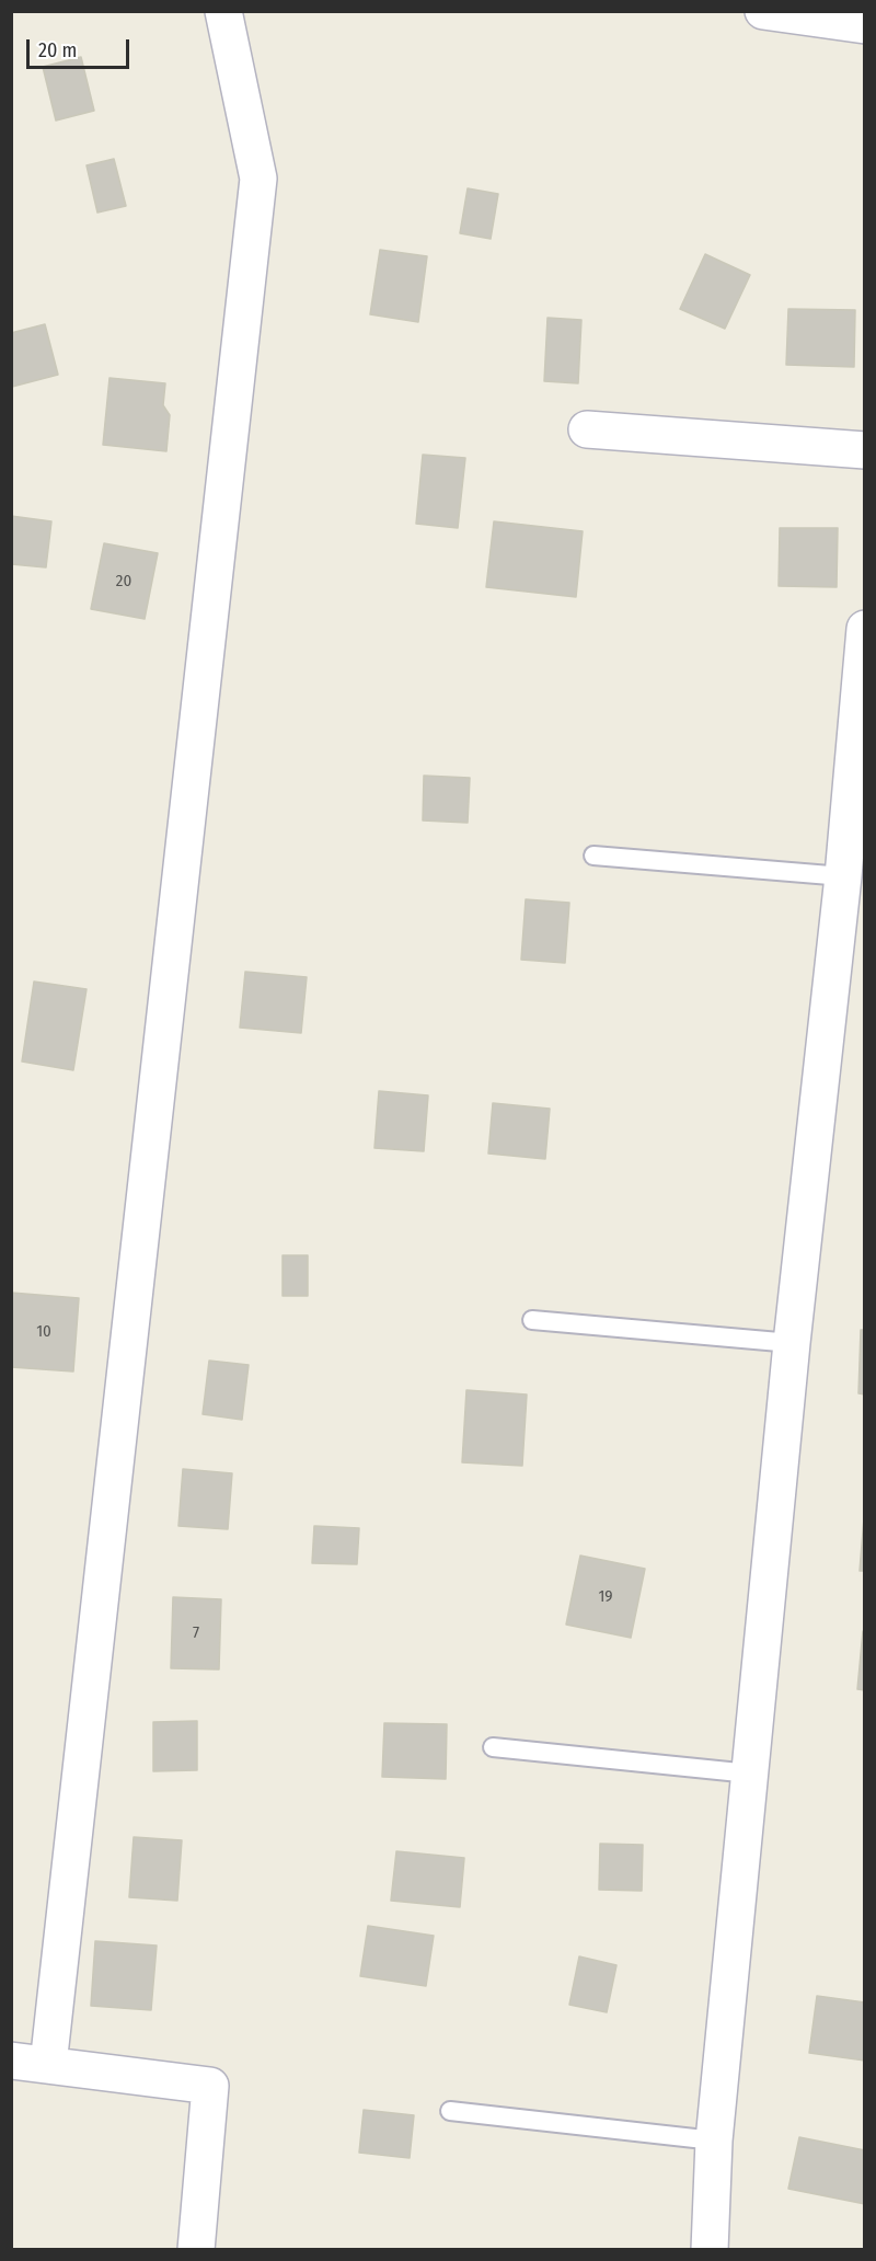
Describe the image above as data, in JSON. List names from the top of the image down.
{
  "house_numbers": [
    "20",
    "10",
    "19",
    "7"
  ],
  "scale_bar": "20 m"
}
